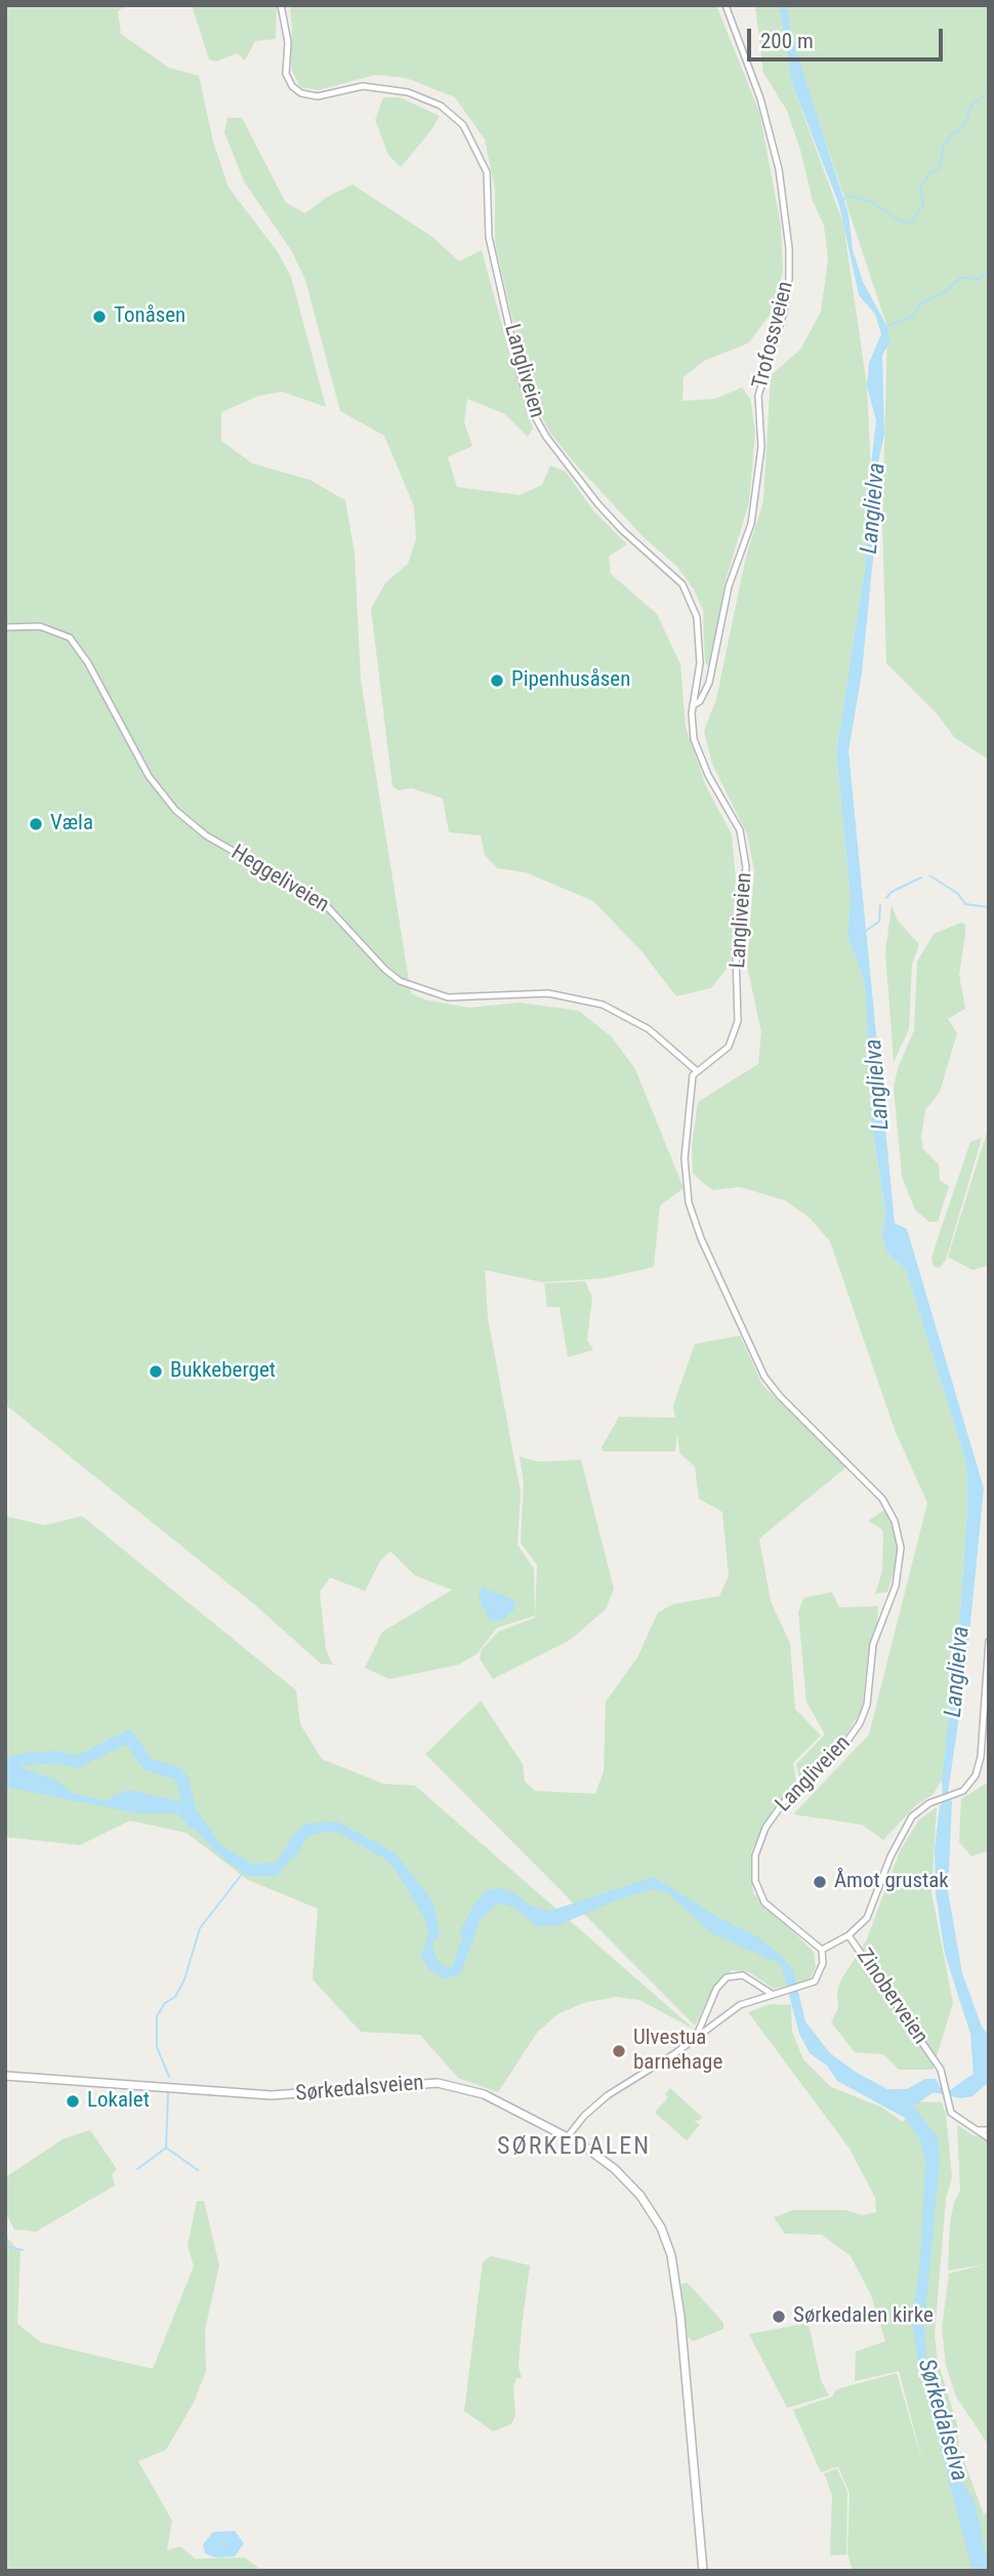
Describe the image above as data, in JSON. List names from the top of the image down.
{
  "streets": {
    "street": [
      "Trofossveien",
      "Langliveien",
      "Heggeliveien",
      "Zinoberveien",
      "Sørkedalsveien"
    ]
  },
  "crossings": [
    ["Trofossveien", "Langliveien"],
    ["Langliveien", "Heggeliveien"],
    ["Langliveien", "Zinoberveien"],
    ["Zinoberveien", "Sørkedalsveien"]
  ],
  "districts": ["SØRKEDALEN"],
  "water": ["Langlielva", "Sørkedalselva"],
  "places": [
    "Tonåsen",
    "Pipenhusåsen",
    "Væla",
    "Bukkeberget",
    "Åmot grustak",
    "Ulvestua barnehage",
    "Lokalet",
    "Sørkedalen kirke"
  ],
  "scale_bar": "200 m"
}
